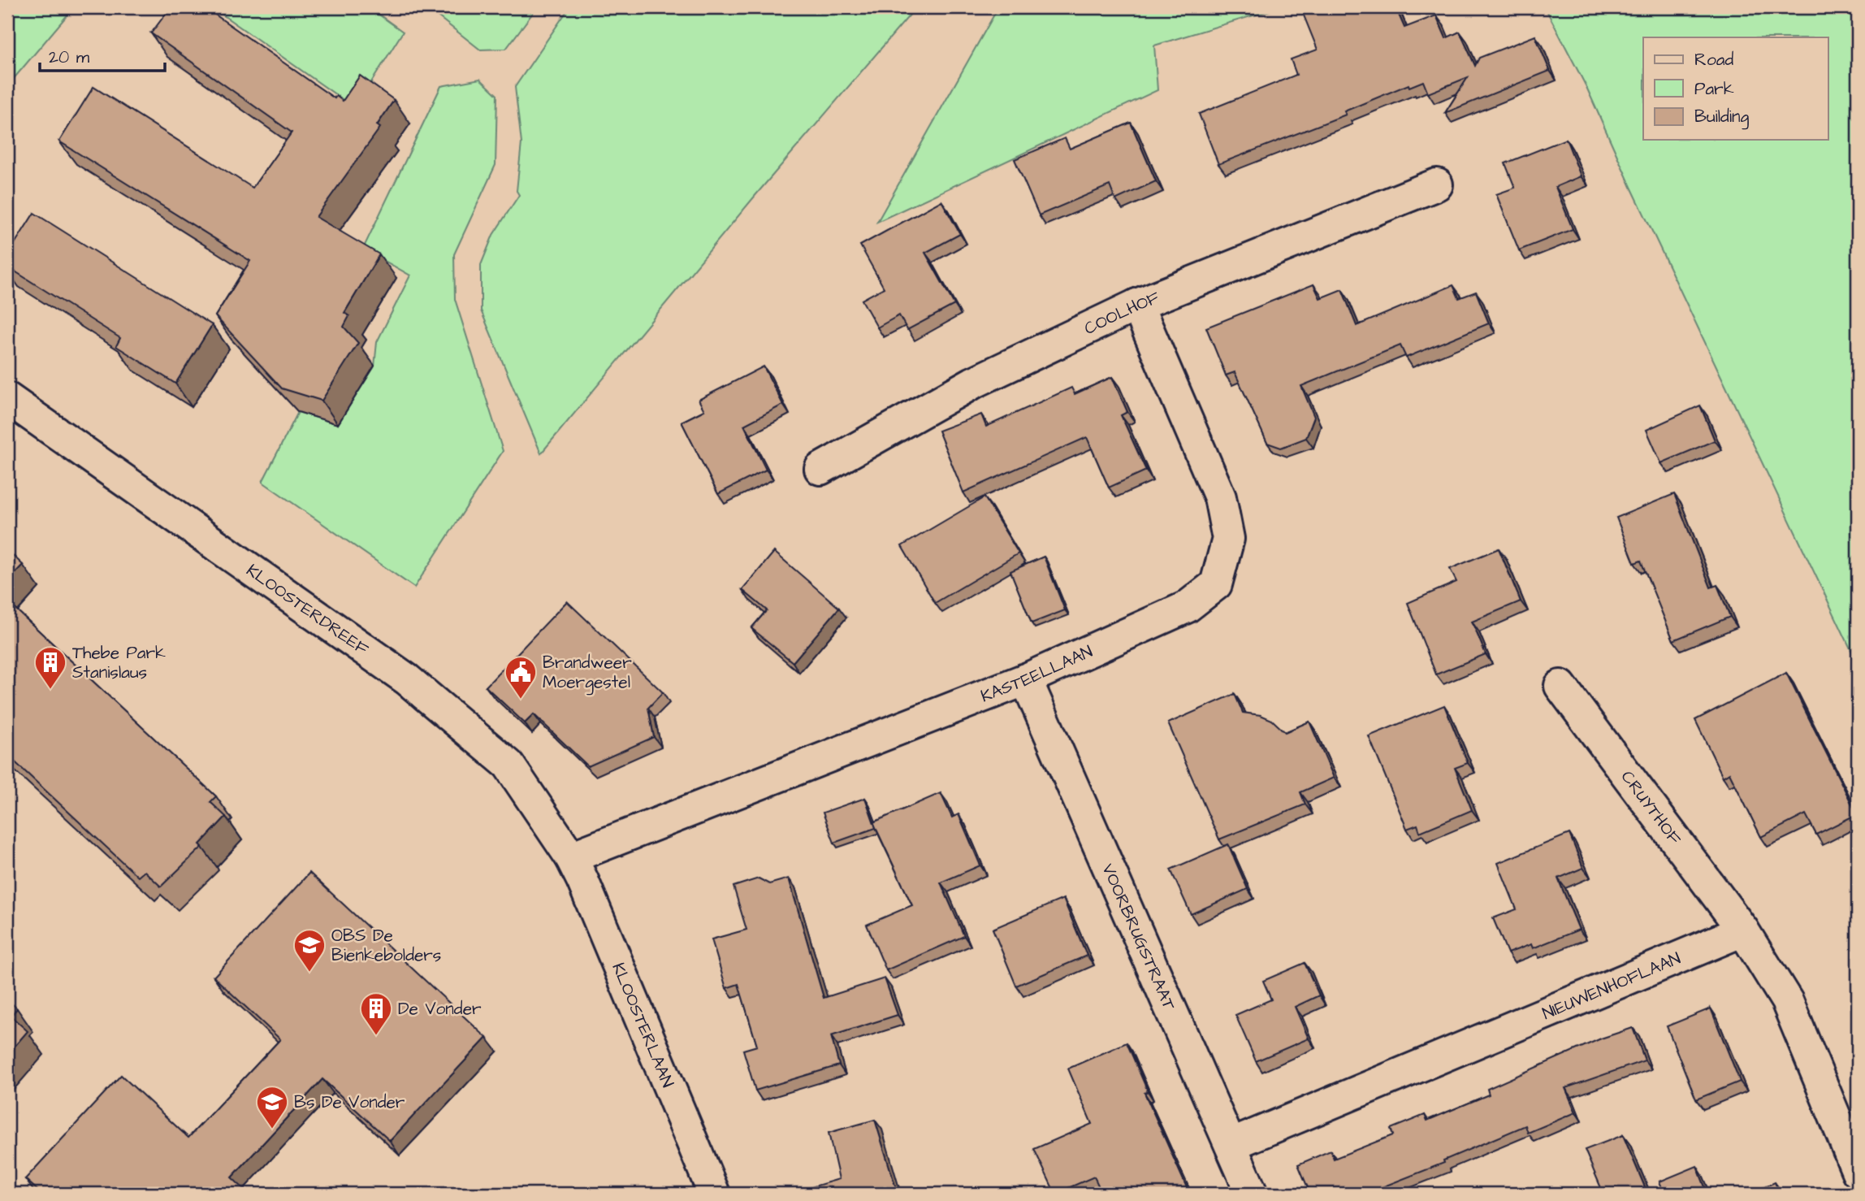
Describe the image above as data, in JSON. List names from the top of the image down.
{
  "streets": {
    "street": [
      "COOLHOF",
      "KLOOSTERDREEF",
      "KASTEELLAAN",
      "CRUYTHOF",
      "VOORBRUGSTRAAT",
      "NIEUWENHOFLAAN",
      "KLOOSTERLAAN"
    ]
  },
  "crossings": [
    ["COOLHOF", "KASTEELLAAN"],
    ["KLOOSTERDREEF", "KASTEELLAAN"],
    ["KLOOSTERDREEF", "KLOOSTERLAAN"],
    ["KASTEELLAAN", "VOORBRUGSTRAAT"],
    ["KASTEELLAAN", "KLOOSTERLAAN"],
    ["CRUYTHOF", "NIEUWENHOFLAAN"],
    ["VOORBRUGSTRAAT", "NIEUWENHOFLAAN"]
  ],
  "places": {
    "building": ["Thebe Park Stanislaus", "De Vonder"],
    "public building": ["Brandweer Moergestel"],
    "school or university": ["OBS De Bienkebolders", "Bs De Vonder"]
  },
  "legend": ["Road", "Park", "Building"],
  "scale_bar": "20 m"
}
